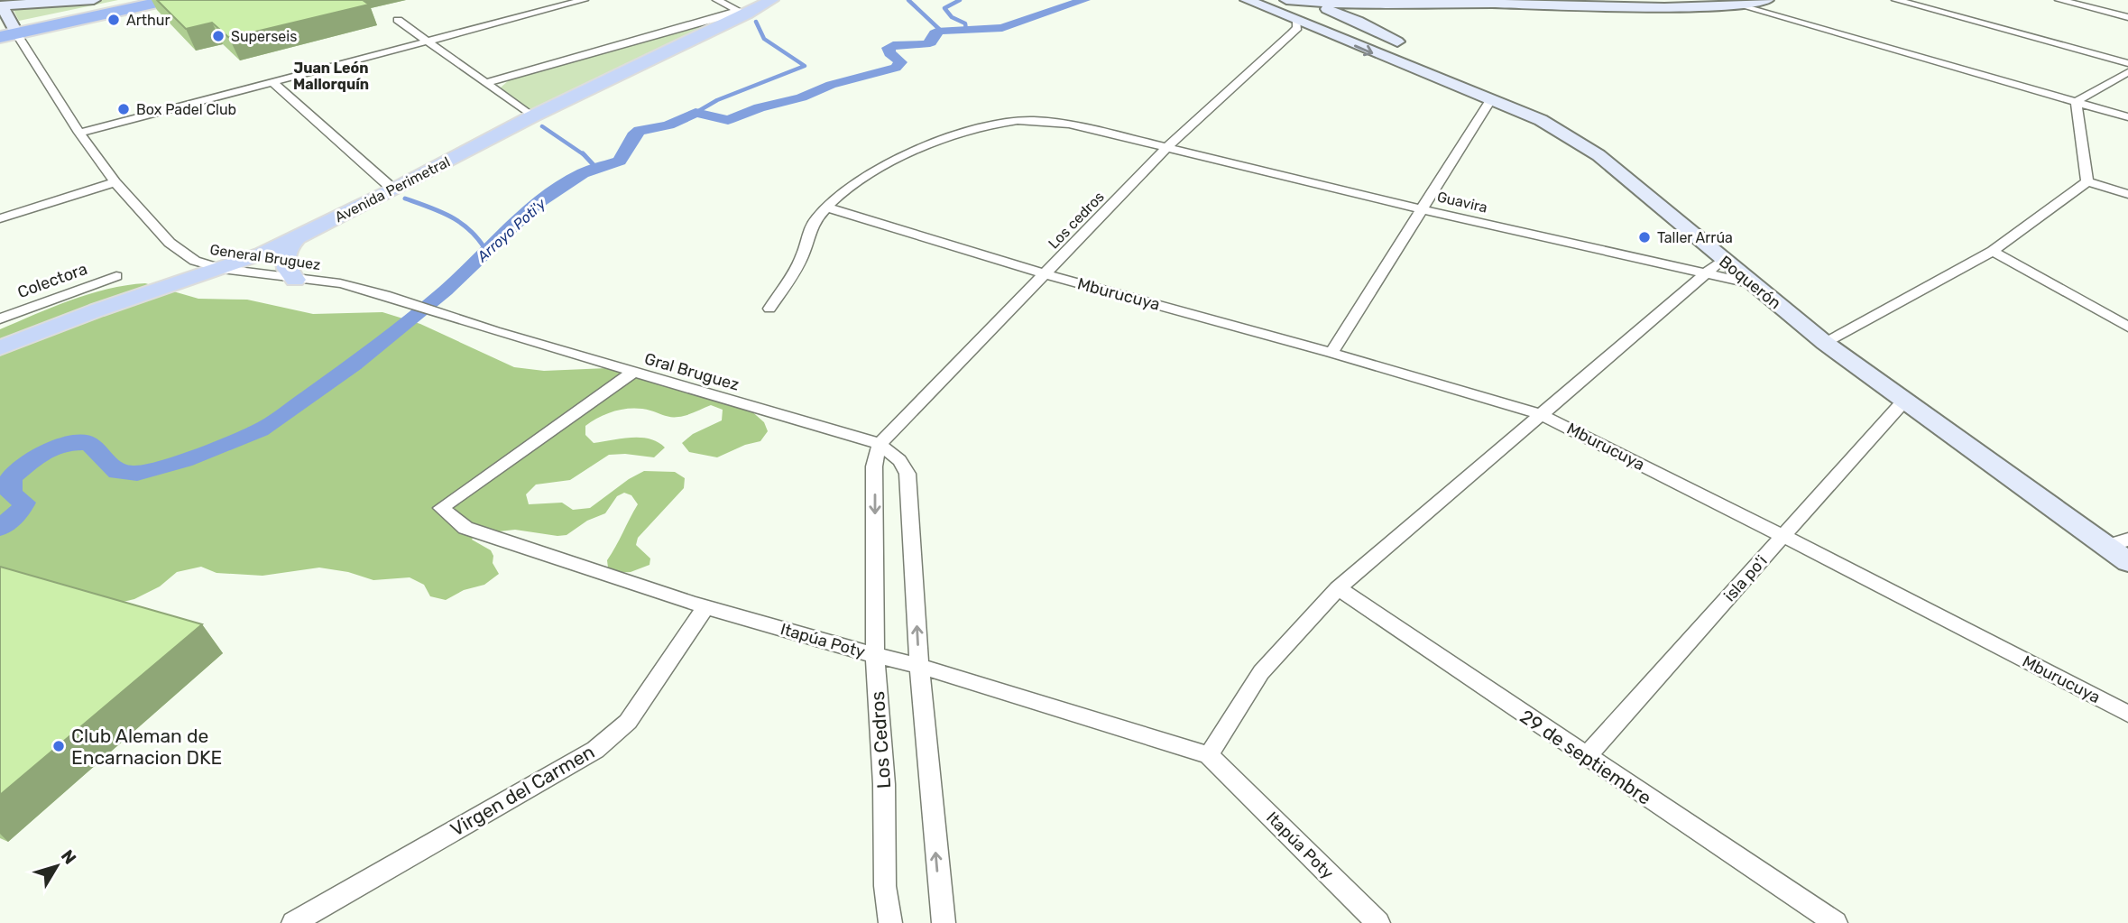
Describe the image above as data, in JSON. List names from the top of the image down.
{
  "streets": {
    "main road": ["Avenida Perimetral"],
    "street": [
      "Guavira",
      "Los cedros",
      "General Bruguez",
      "Colectora",
      "Boquerón",
      "Mburucuya",
      "Gral Bruguez",
      "isla po'i",
      "Itapúa Poty",
      "Los Cedros",
      "29 de septiembre",
      "Virgen del Carmen"
    ]
  },
  "crossings": [
    ["Avenida Perimetral", "General Bruguez"],
    ["Guavira", "Los cedros"],
    ["Guavira", "Boquerón"],
    ["Guavira", "Mburucuya"],
    ["Los cedros", "Boquerón"],
    ["Los cedros", "Mburucuya"],
    ["Los cedros", "Gral Bruguez"],
    ["Los cedros", "Los Cedros"],
    ["General Bruguez", "Gral Bruguez"],
    ["Boquerón", "isla po'i"],
    ["Mburucuya", "isla po'i"],
    ["Gral Bruguez", "Itapúa Poty"],
    ["Gral Bruguez", "Los Cedros"],
    ["isla po'i", "29 de septiembre"],
    ["Itapúa Poty", "Los Cedros"],
    ["Itapúa Poty", "Virgen del Carmen"]
  ],
  "districts": ["Juan León Mallorquín"],
  "water": ["Arroyo Poti'y"],
  "places": [
    "Arthur",
    "Superseis",
    "Box Padel Club",
    "Taller Arrúa",
    "Club Aleman de Encarnacion DKE"
  ],
  "north": "top right"
}
